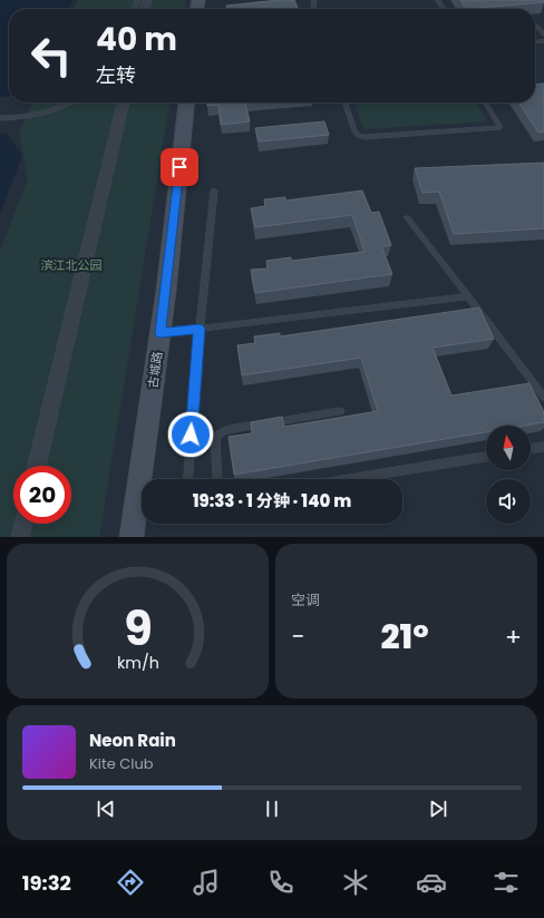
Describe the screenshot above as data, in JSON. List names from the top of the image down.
{
  "streets": {
    "street": ["古城路"]
  },
  "parks": ["滨江北公园"],
  "north": "top",
  "page": {
    "turn": ["40 m", "左转"],
    "limit": "20",
    "trip": "19:33 · 1 分钟 · 140 m",
    "tile": "空调",
    "heat": ["−", "21°", "+"],
    "song": ["Neon Rain", "Kite Club"],
    "tabs": "19:32",
    "gauge": ["9", "km/h"]
  }
}
